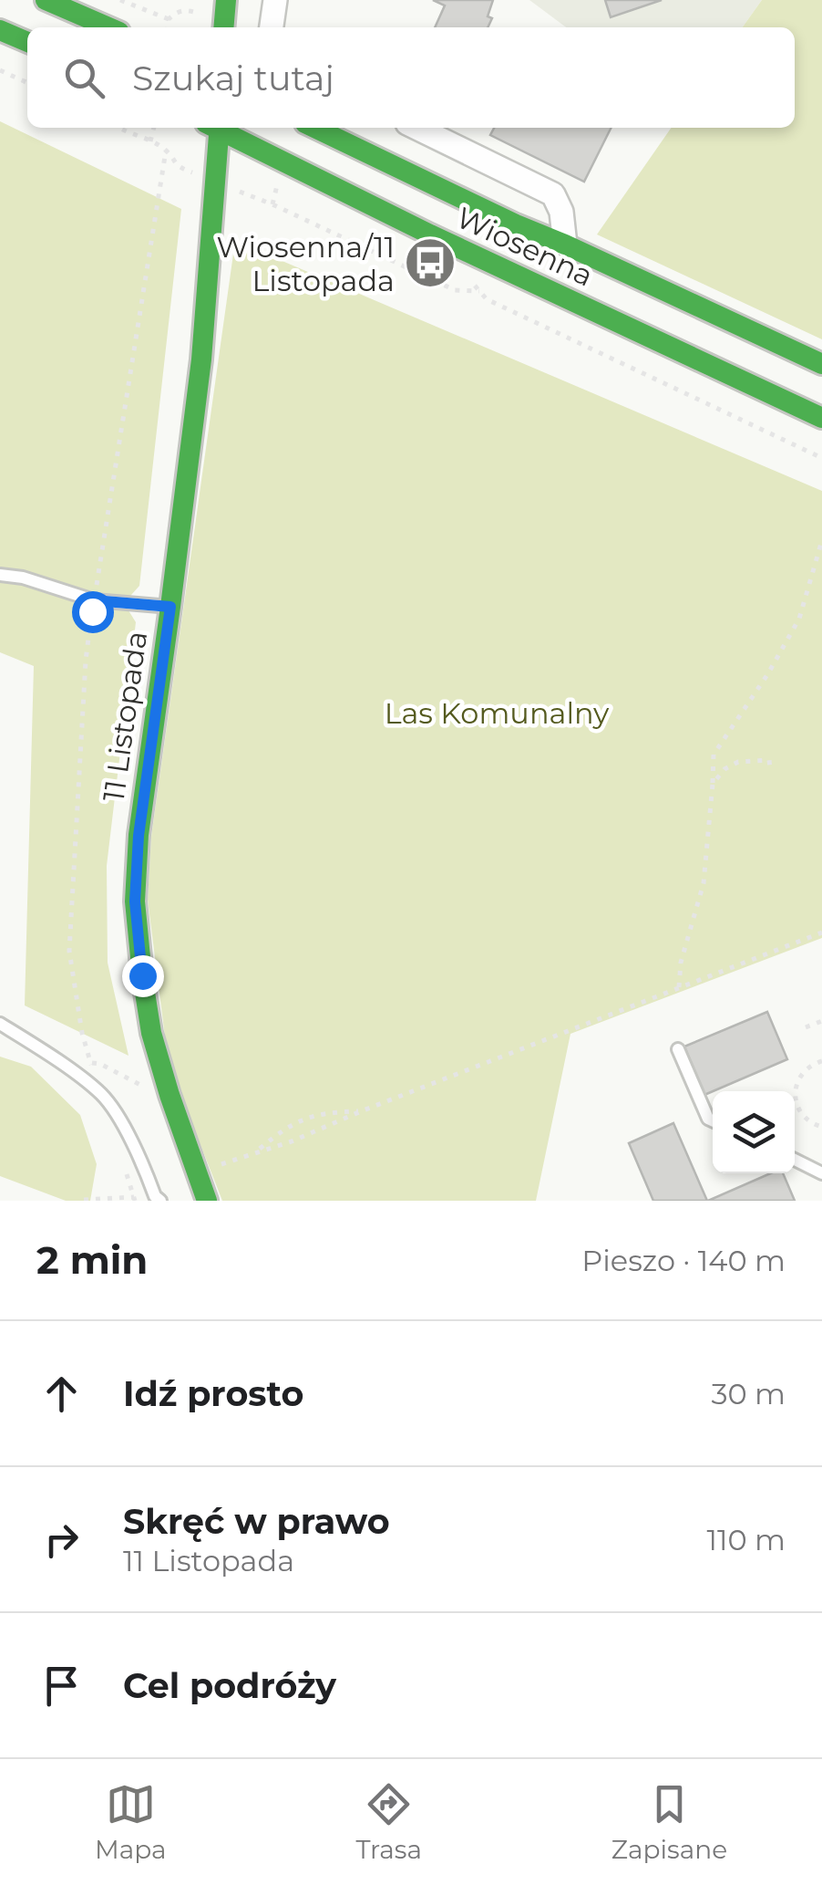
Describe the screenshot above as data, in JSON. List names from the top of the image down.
{
  "streets": {
    "main road": ["Wiosenna", "11 Listopada"]
  },
  "parks": ["Las Komunalny"],
  "places": {
    "bus stop": ["Wiosenna/11 Listopada"]
  },
  "page": {
    "search": "Szukaj tutaj",
    "heading": ["2 min", "Pieszo · 140 m"],
    "list": [
      ["Idź prosto", "30 m"],
      ["Skręć w prawo", "11 Listopada", "110 m"],
      "Cel podróży"
    ],
    "nav": ["Mapa", "Trasa", "Zapisane"]
  }
}
